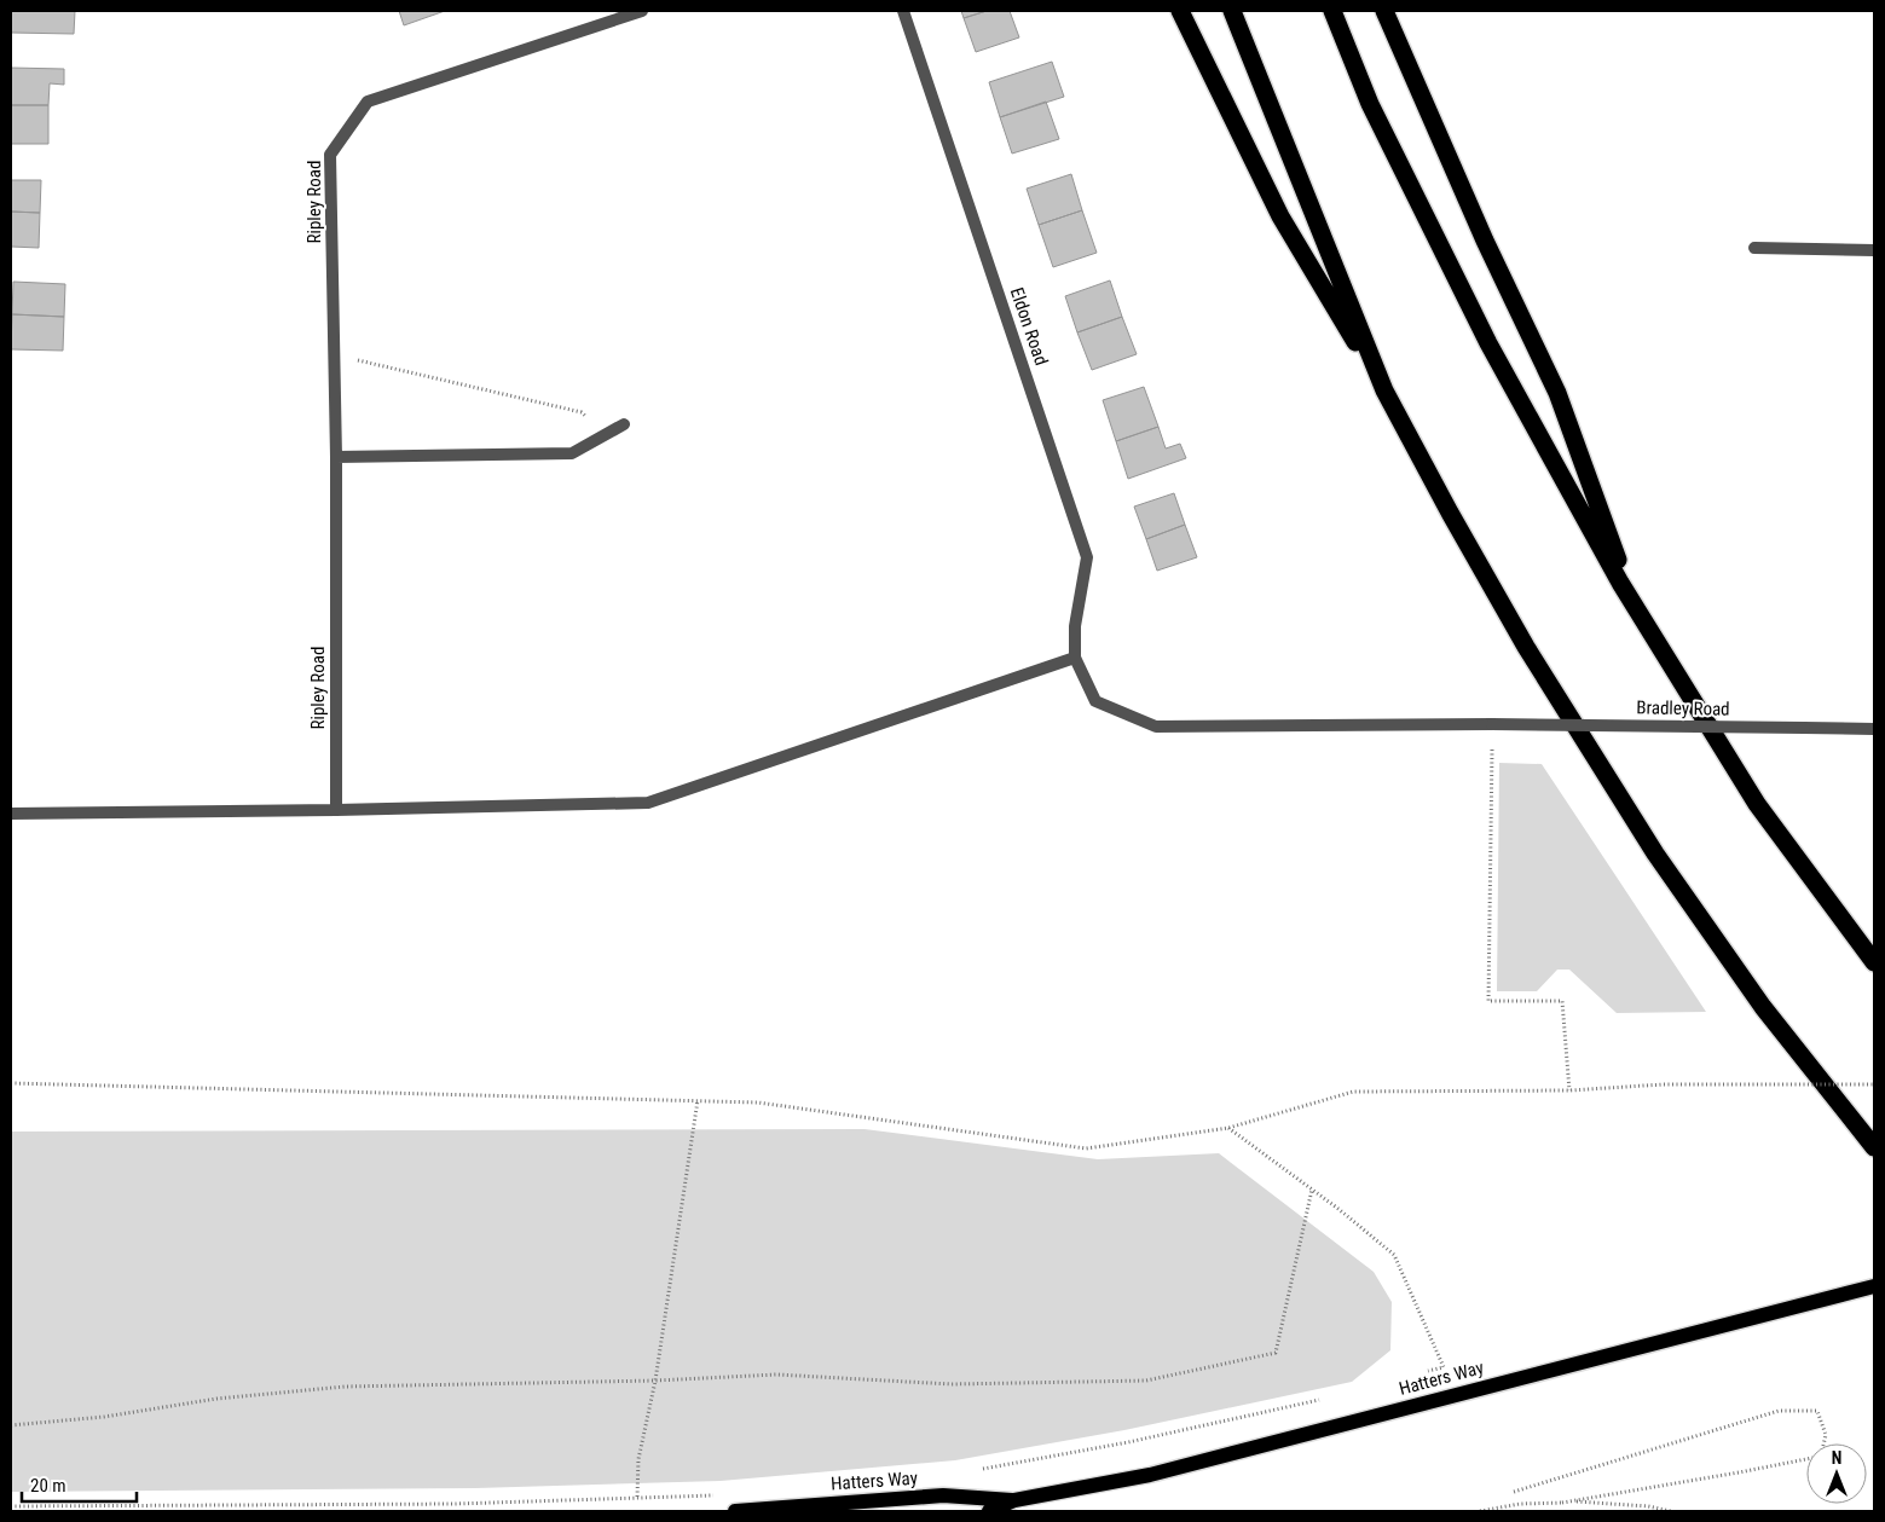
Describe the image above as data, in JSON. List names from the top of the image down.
{
  "streets": {
    "main road": ["Hatters Way"],
    "street": ["Ripley Road", "Eldon Road", "Bradley Road"]
  },
  "crossings": [
    ["Eldon Road", "Bradley Road"]
  ],
  "scale_bar": "20 m",
  "north": "top"
}
